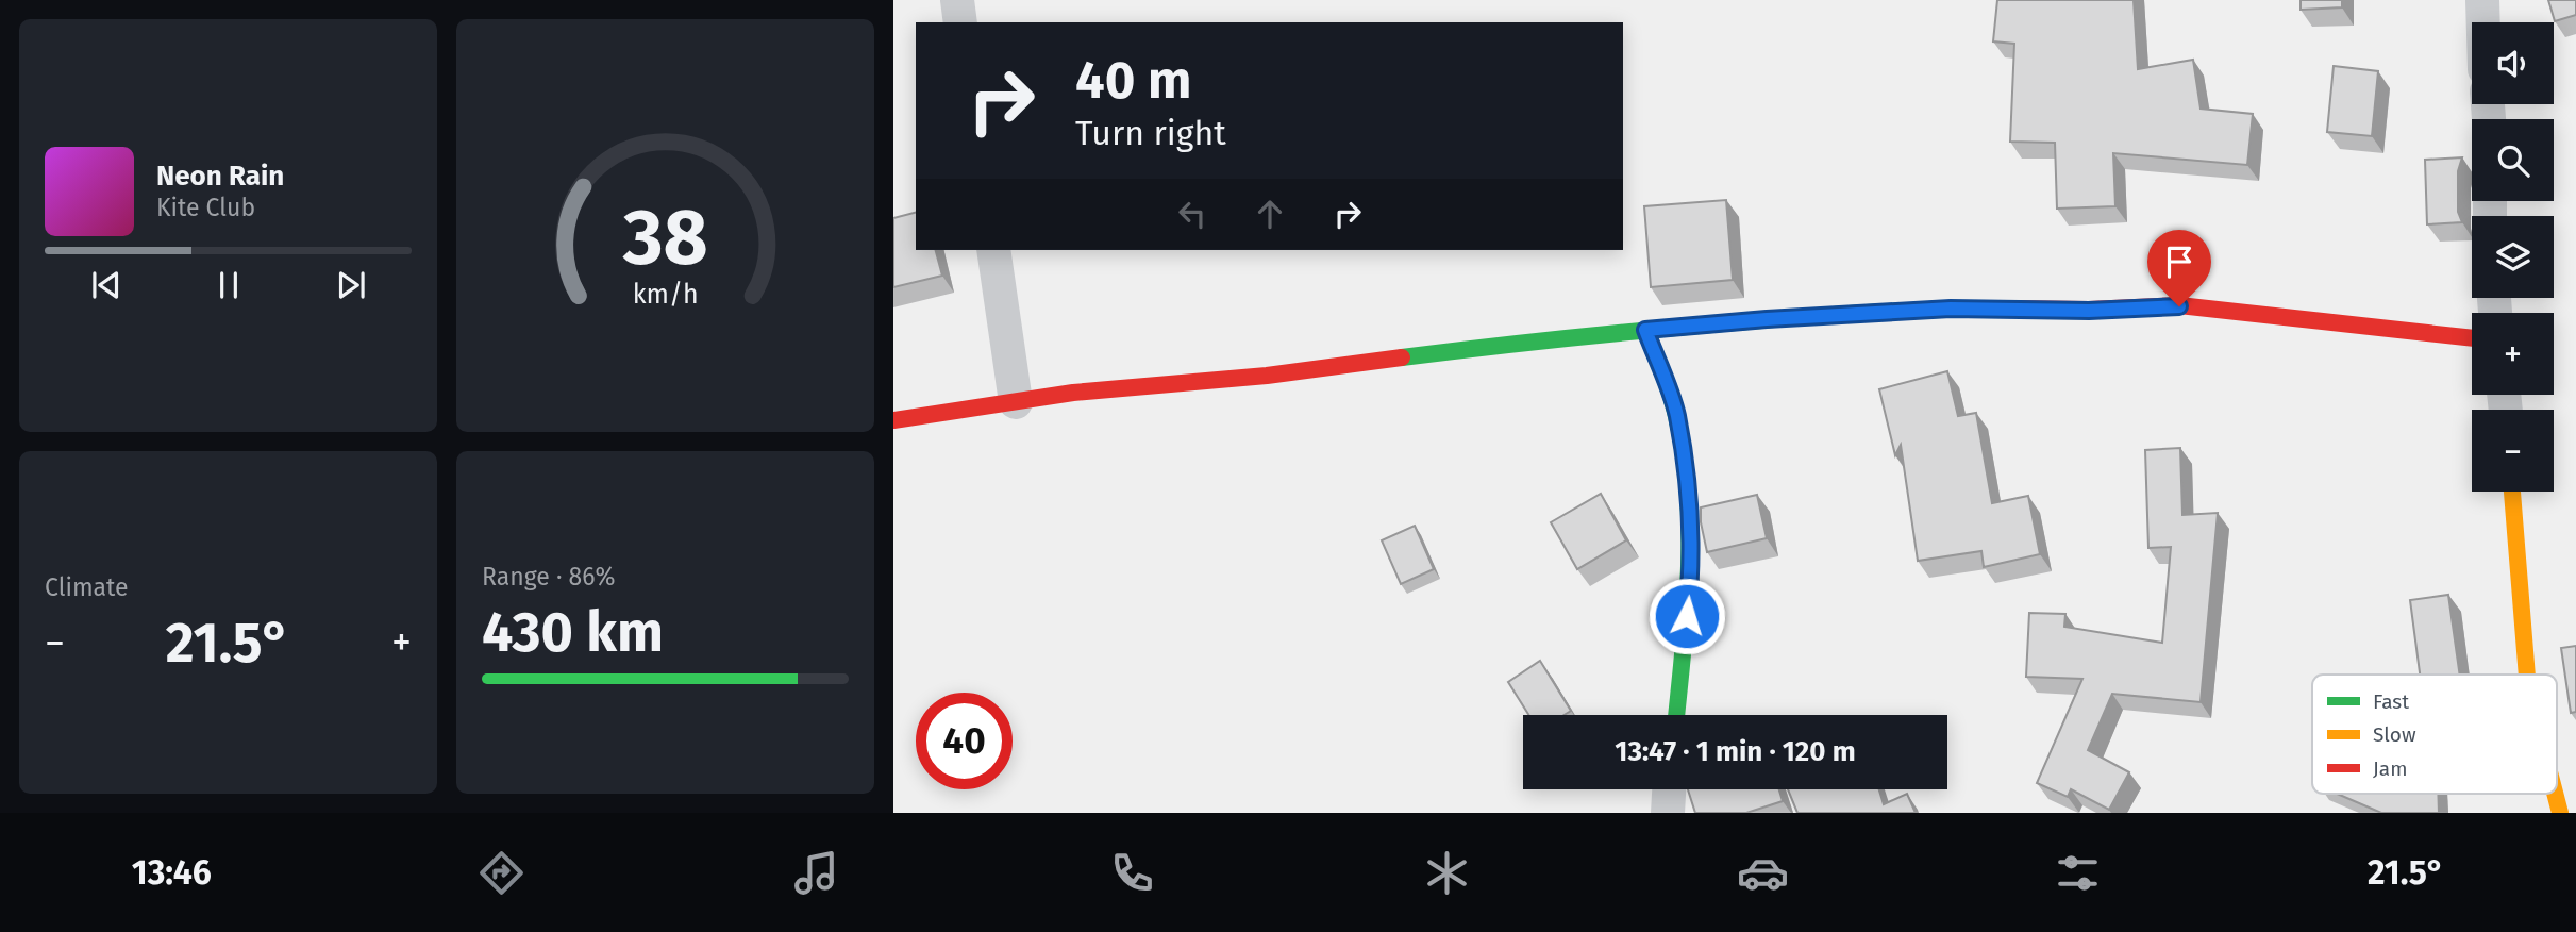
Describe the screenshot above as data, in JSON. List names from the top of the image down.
{
  "legend": ["Fast", "Slow", "Jam"],
  "page": {
    "map_buttons": ["+", "−"],
    "turn": ["40 m", "Turn right"],
    "song": ["Neon Rain", "Kite Club"],
    "tile": [
      "Climate",
      ["Range · 86%", "430 km"]
    ],
    "heat": ["−", "21.5°", "+"],
    "limit": "40",
    "trip": "13:47 · 1 min · 120 m",
    "tabs": ["13:46", "21.5°"],
    "gauge": ["38", "km/h"]
  }
}
